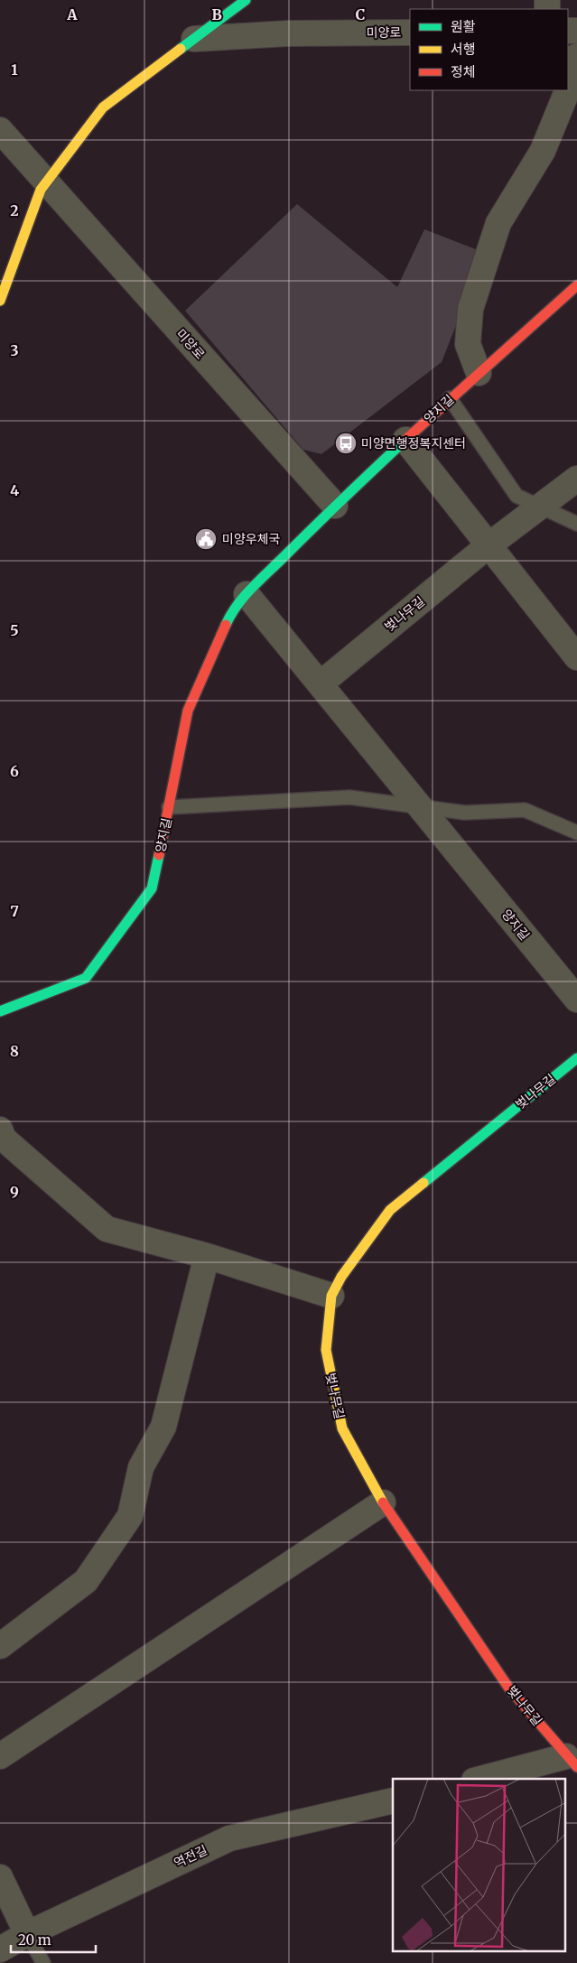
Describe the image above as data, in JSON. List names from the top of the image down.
{
  "streets": {
    "street": [
      "미양로",
      "양지길",
      "벚나무길",
      "역전길"
    ]
  },
  "crossings": [
    ["미양로", "양지길"],
    ["양지길", "벚나무길"]
  ],
  "places": {
    "bus stop": ["미양면행정복지센터"],
    "public building": ["미양우체국"]
  },
  "legend": ["원활", "서행", "정체"],
  "scale_bar": "20 m",
  "grid": {
    "columns": ["A", "B", "C"],
    "rows": [
      "1",
      "2",
      "3",
      "4",
      "5",
      "6",
      "7",
      "8",
      "9"
    ]
  }
}
